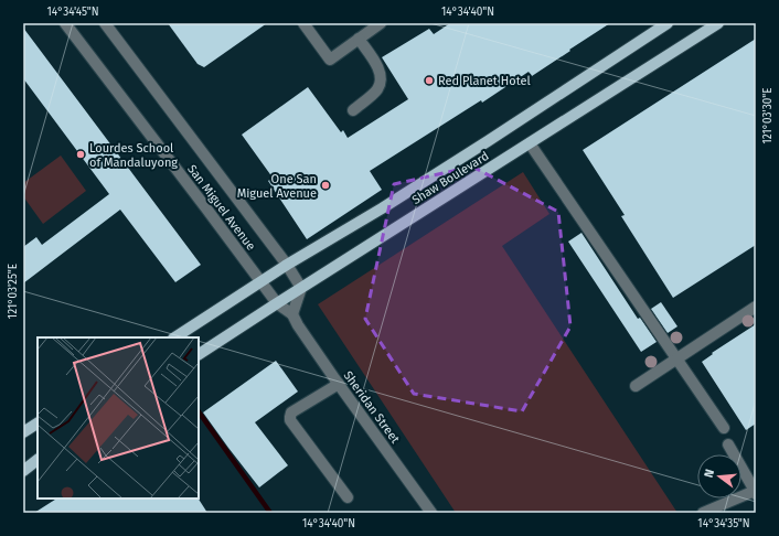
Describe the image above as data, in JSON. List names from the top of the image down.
{
  "streets": {
    "main road": ["Shaw Boulevard"],
    "street": ["San Miguel Avenue", "Sheridan Street"]
  },
  "crossings": [
    ["Shaw Boulevard", "San Miguel Avenue"],
    ["Shaw Boulevard", "Sheridan Street"],
    ["San Miguel Avenue", "Sheridan Street"]
  ],
  "places": ["Red Planet Hotel", "Lourdes School of Mandaluyong", "One San Miguel Avenue"],
  "north": "left",
  "coordinates": [
    "14°34'45\"N",
    "14°34'40\"N",
    "121°03'30\"E",
    "121°03'25\"E",
    "14°34'35\"N"
  ]
}
